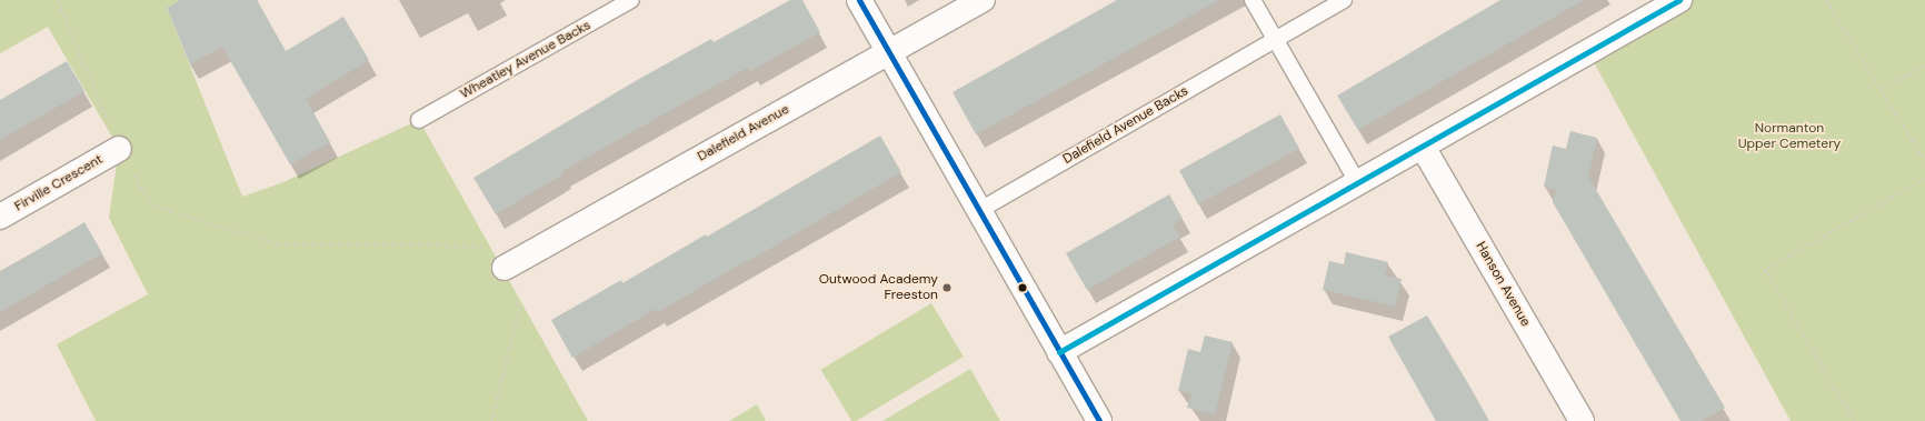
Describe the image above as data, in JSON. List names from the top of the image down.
{
  "streets": {
    "street": ["Dalefield Avenue", "Firville Crescent", "Hanson Avenue"],
    "lane": ["Wheatley Avenue Backs", "Dalefield Avenue Backs"]
  },
  "parks": ["Normanton Upper Cemetery"],
  "places": ["Outwood Academy Freeston"]
}
